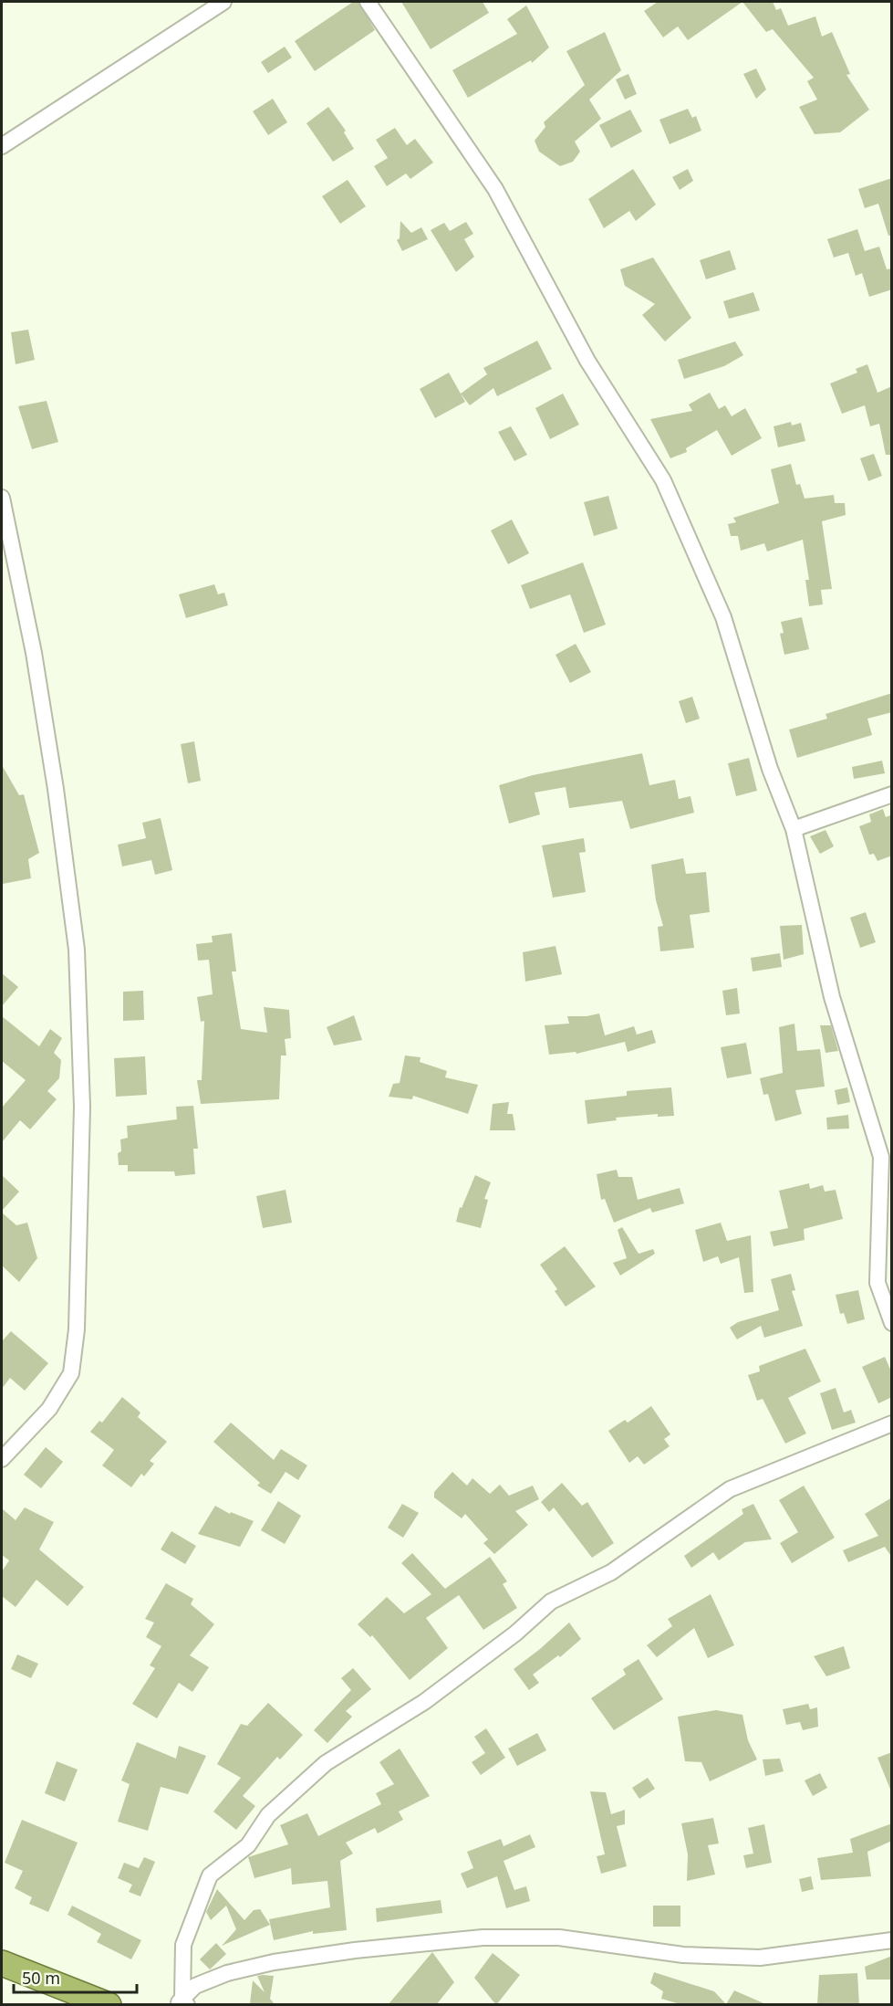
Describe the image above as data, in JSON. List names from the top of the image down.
{
  "scale_bar": "50 m"
}
